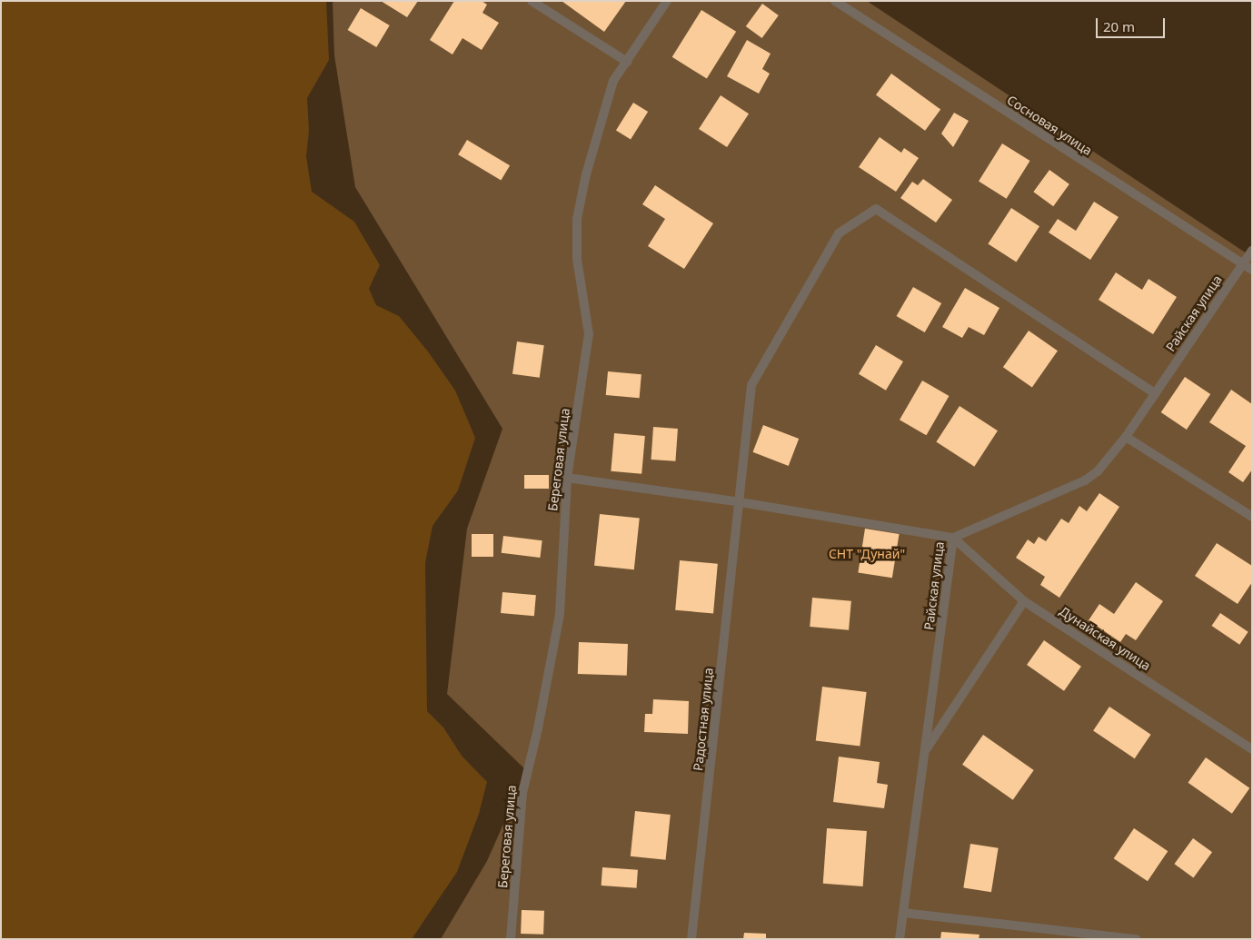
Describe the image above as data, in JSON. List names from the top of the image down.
{
  "streets": {
    "street": [
      "Сосновая улица",
      "Райская улица",
      "Береговая улица",
      "Дунайская улица",
      "Радостная улица"
    ]
  },
  "crossings": [
    ["Сосновая улица", "Райская улица"],
    ["Райская улица", "Дунайская улица"],
    ["Райская улица", "Радостная улица"]
  ],
  "parks": ["СНТ \"Дунай\""],
  "scale_bar": "20 m"
}
